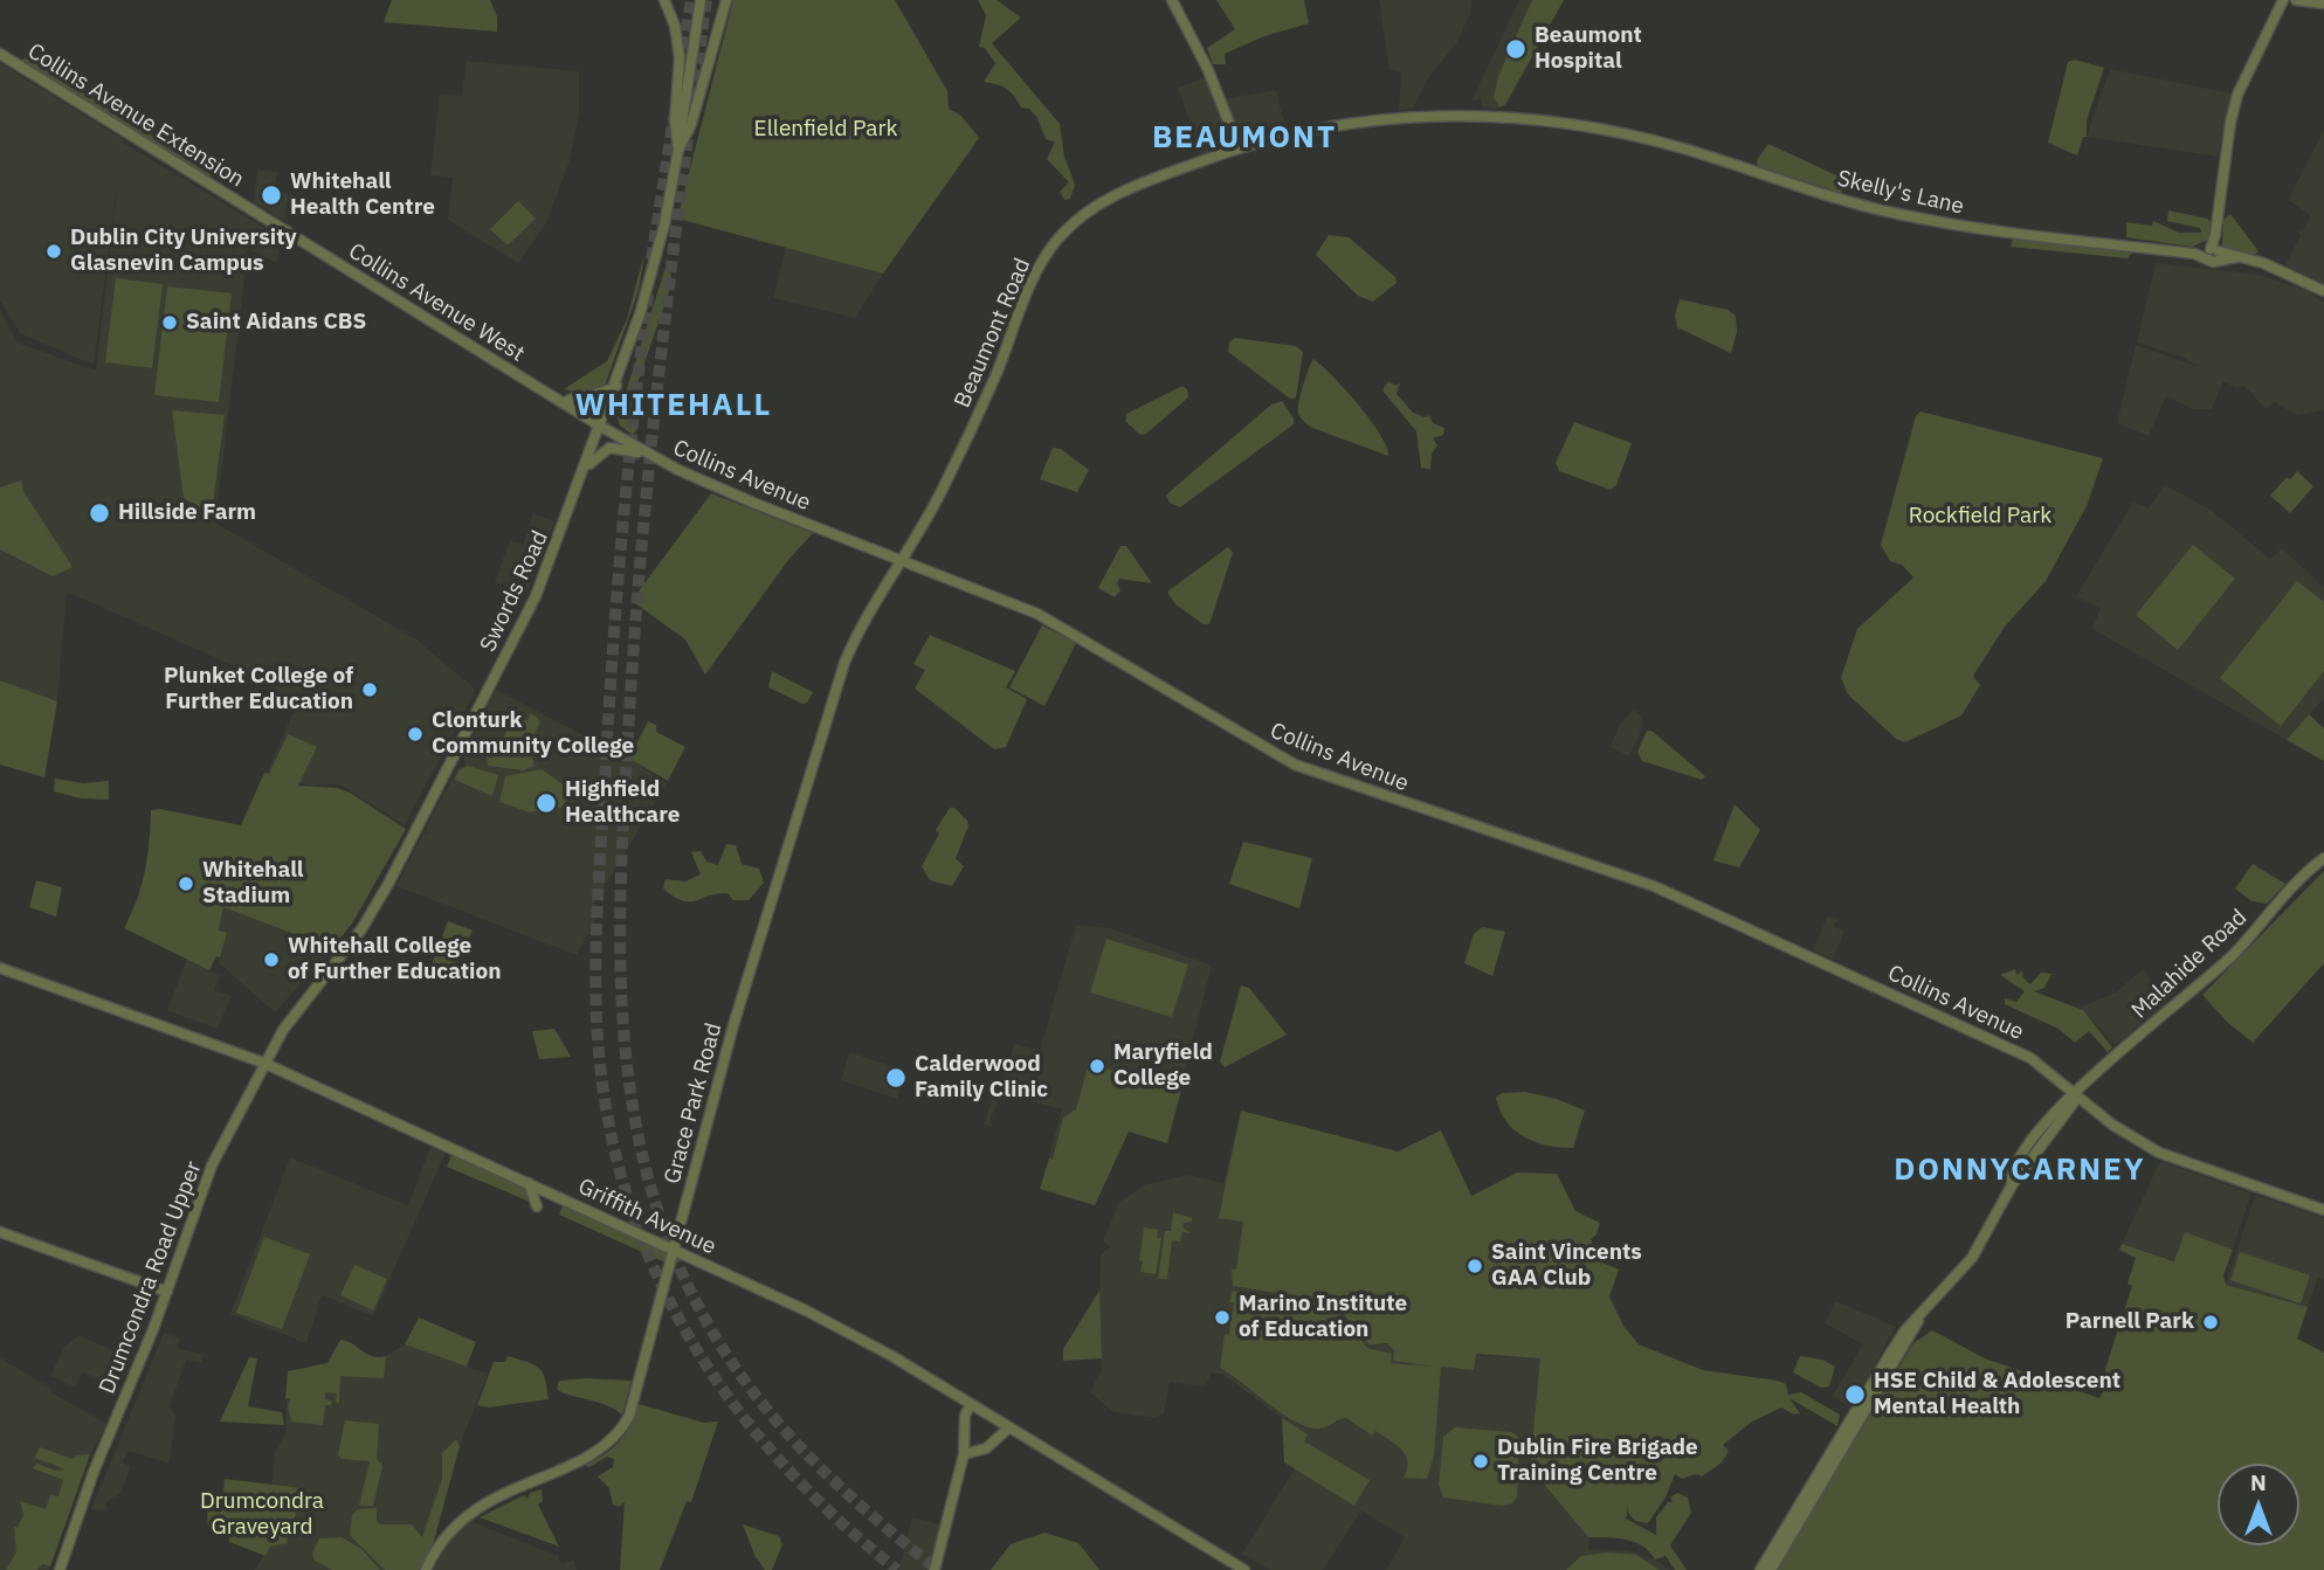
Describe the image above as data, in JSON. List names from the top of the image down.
{
  "streets": {
    "main road": [
      "Collins Avenue Extension",
      "Skelly's Lane",
      "Collins Avenue West",
      "Beaumont Road",
      "Collins Avenue",
      "Swords Road",
      "Malahide Road",
      "Grace Park Road",
      "Griffith Avenue",
      "Drumcondra Road Upper"
    ]
  },
  "crossings": [
    ["Collins Avenue Extension", "Collins Avenue West"],
    ["Skelly's Lane", "Beaumont Road"],
    ["Collins Avenue West", "Collins Avenue"],
    ["Collins Avenue West", "Swords Road"],
    ["Beaumont Road", "Collins Avenue"],
    ["Beaumont Road", "Grace Park Road"],
    ["Collins Avenue", "Swords Road"],
    ["Collins Avenue", "Malahide Road"],
    ["Collins Avenue", "Grace Park Road"],
    ["Swords Road", "Drumcondra Road Upper"],
    ["Grace Park Road", "Griffith Avenue"],
    ["Griffith Avenue", "Drumcondra Road Upper"]
  ],
  "districts": ["BEAUMONT", "WHITEHALL", "DONNYCARNEY"],
  "parks": ["Ellenfield Park", "Rockfield Park", "Drumcondra Graveyard"],
  "places": [
    "Beaumont Hospital",
    "Whitehall Health Centre",
    "Dublin City University Glasnevin Campus",
    "Saint Aidans CBS",
    "Hillside Farm",
    "Plunket College of Further Education",
    "Clonturk Community College",
    "Highfield Healthcare",
    "Whitehall Stadium",
    "Whitehall College of Further Education",
    "Maryfield College",
    "Calderwood Family Clinic",
    "Saint Vincents GAA Club",
    "Marino Institute of Education",
    "Parnell Park",
    "HSE Child & Adolescent Mental Health",
    "Dublin Fire Brigade Training Centre"
  ],
  "north": "top"
}
